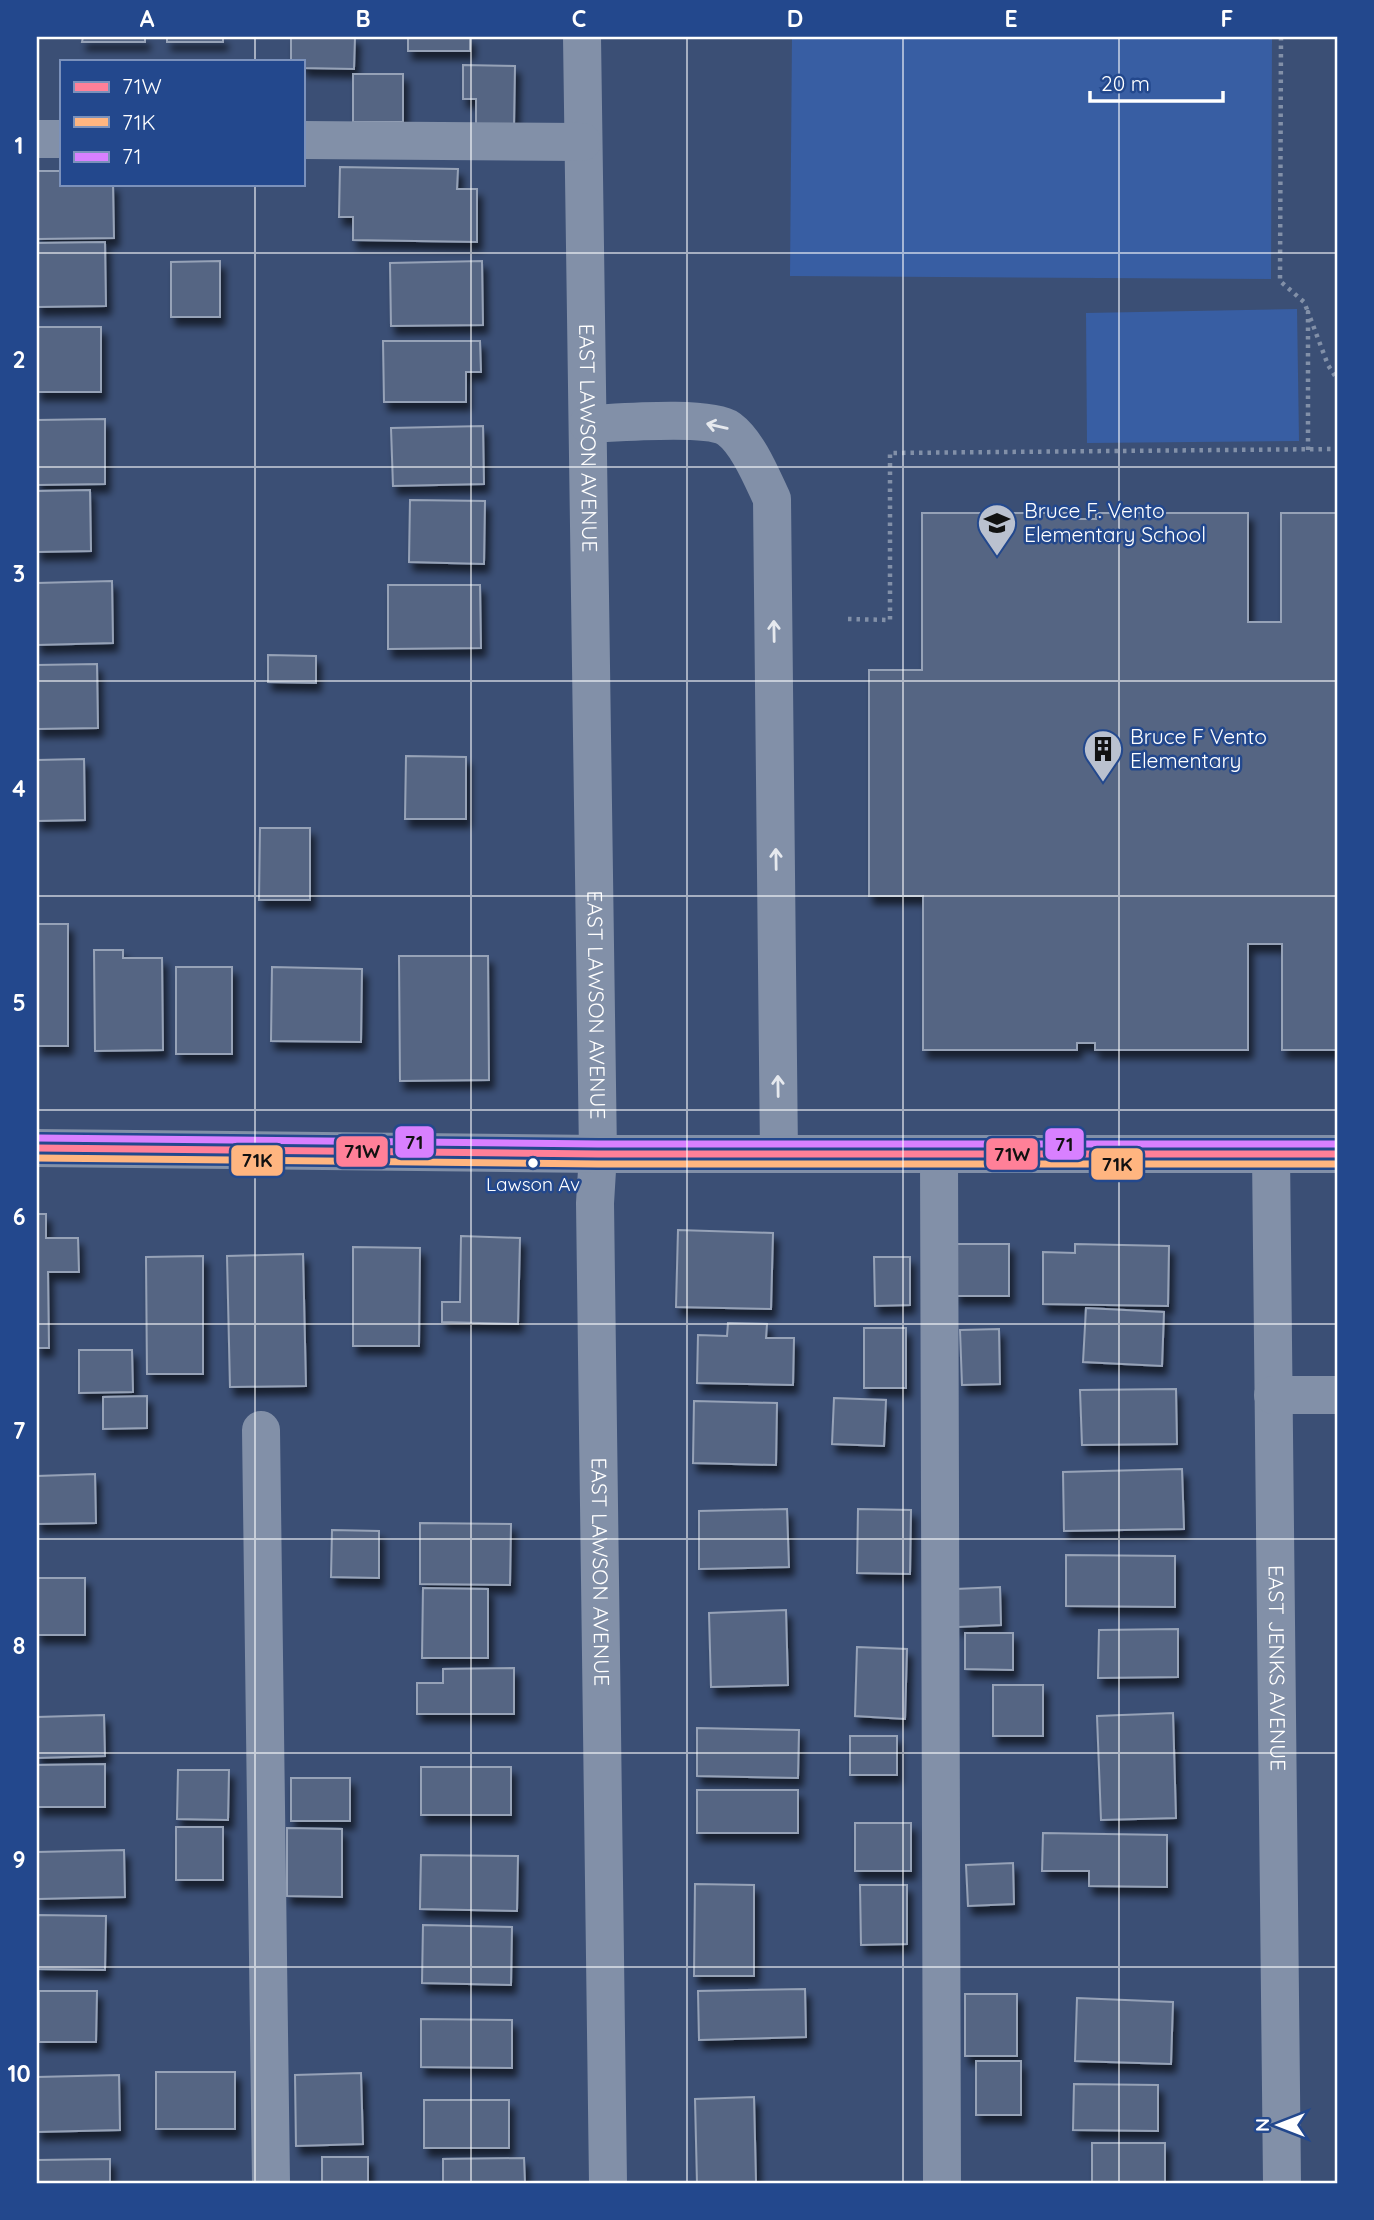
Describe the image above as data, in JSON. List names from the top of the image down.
{
  "streets": {
    "street": ["EAST LAWSON AVENUE", "EAST JENKS AVENUE"]
  },
  "places": {
    "school or university": ["Bruce F. Vento Elementary School"],
    "building": ["Bruce F Vento Elementary"],
    "other": ["Lawson Av"]
  },
  "lines": ["transit line 71", "transit line 71W", "transit line 71K"],
  "legend": ["71W", "71K", "71"],
  "scale_bar": "20 m",
  "north": "left",
  "grid": {
    "columns": [
      "A",
      "B",
      "C",
      "D",
      "E",
      "F"
    ],
    "rows": [
      "1",
      "2",
      "3",
      "4",
      "5",
      "6",
      "7",
      "8",
      "9",
      "10"
    ]
  }
}
